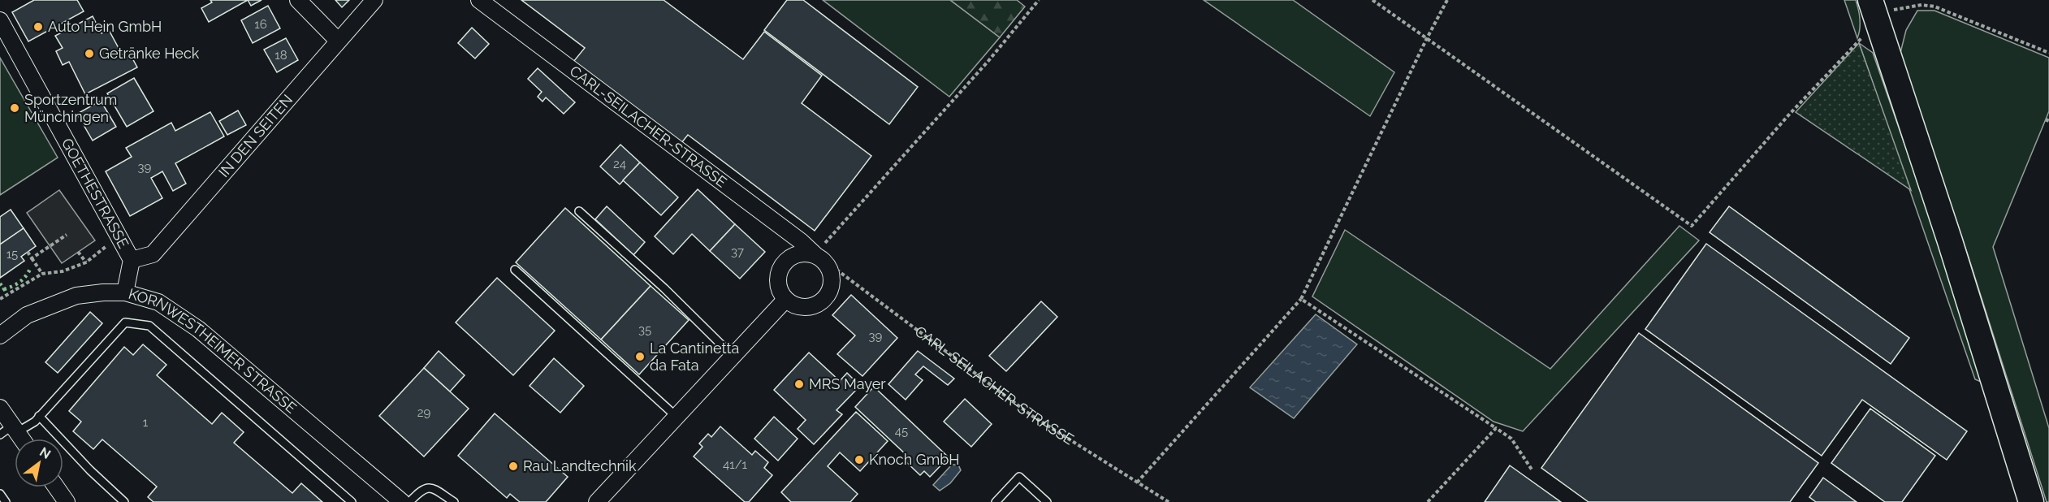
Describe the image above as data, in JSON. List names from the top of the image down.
{
  "streets": {
    "street": [
      "CARL-SEILACHER-STRASSE",
      "IN DEN SEITEN",
      "GOETHESTRASSE",
      "KORNWESTHEIMER STRASSE"
    ]
  },
  "crossings": [
    ["IN DEN SEITEN", "GOETHESTRASSE"],
    ["GOETHESTRASSE", "KORNWESTHEIMER STRASSE"]
  ],
  "places": [
    "Auto Hein GmbH",
    "Getränke Heck",
    "Sportzentrum Münchingen",
    "La Cantinetta da Fata",
    "MRS Mayer",
    "Knoch GmbH",
    "Rau Landtechnik"
  ],
  "house_numbers": [
    "16",
    "18",
    "24",
    "39",
    "37",
    "15",
    "35",
    "39",
    "29",
    "1",
    "45",
    "41/1"
  ],
  "north": "top right"
}
